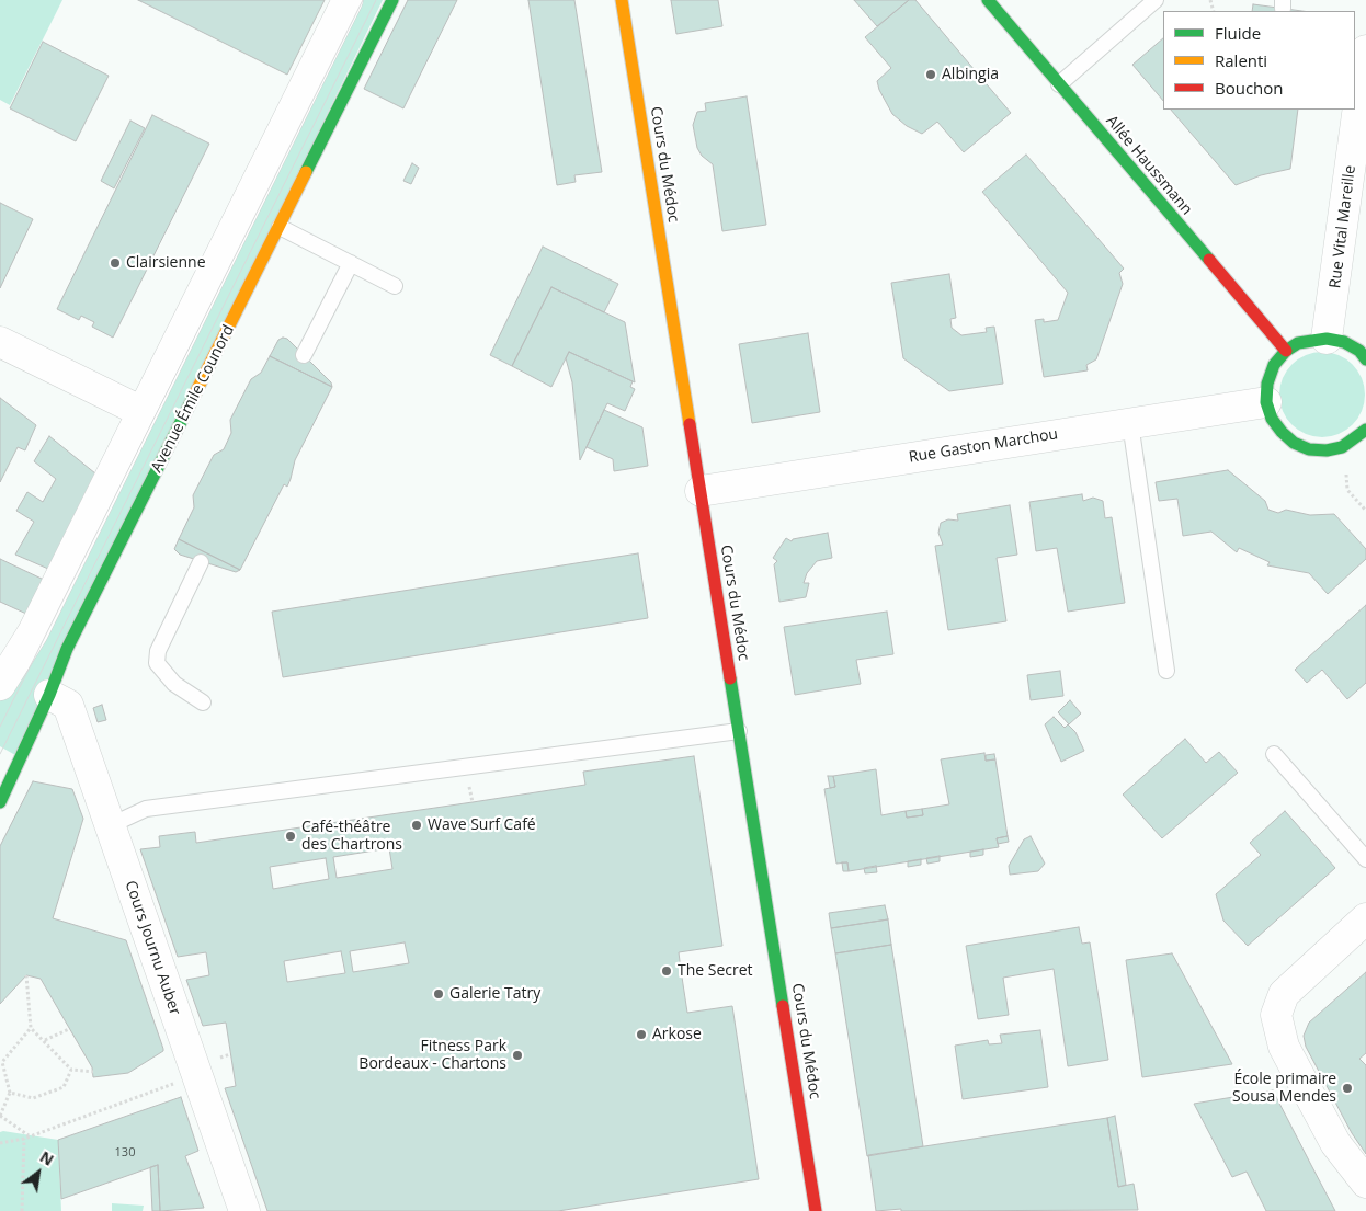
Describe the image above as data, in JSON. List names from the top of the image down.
{
  "streets": {
    "street": [
      "Cours du Médoc",
      "Allée Haussmann",
      "Rue Vital Mareille",
      "Avenue Émile Counord",
      "Rue Gaston Marchou",
      "Cours Journu Auber"
    ]
  },
  "crossings": [
    ["Cours du Médoc", "Rue Gaston Marchou"],
    ["Avenue Émile Counord", "Cours Journu Auber"]
  ],
  "places": [
    "Albingia",
    "Clairsienne",
    "Wave Surf Café",
    "Café-théâtre des Chartrons",
    "The Secret",
    "Galerie Tatry",
    "Arkose",
    "Fitness Park Bordeaux - Chartons",
    "École primaire Sousa Mendes"
  ],
  "house_numbers": ["130"],
  "legend": ["Fluide", "Ralenti", "Bouchon"],
  "north": "top right"
}
